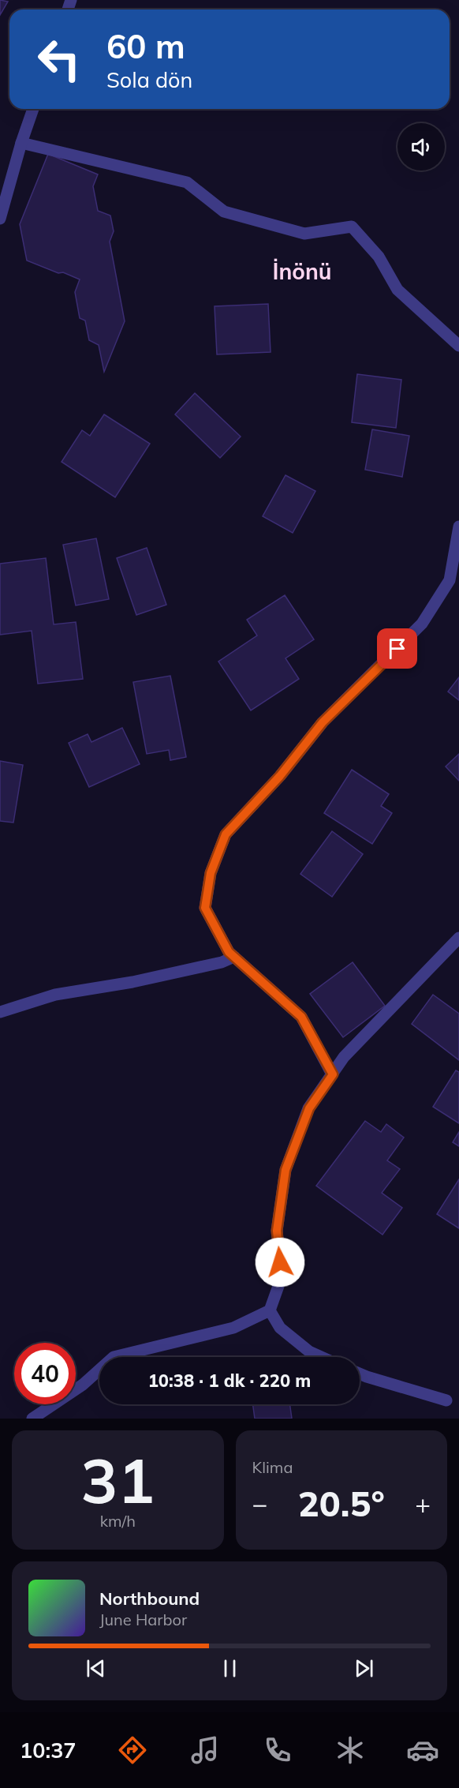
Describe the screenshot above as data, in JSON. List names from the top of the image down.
{
  "districts": ["İnönü"],
  "page": {
    "turn": ["60 m", "Sola dön"],
    "limit": "40",
    "trip": "10:38 · 1 dk · 220 m",
    "tile": [
      ["31", "km/h"],
      "Klima"
    ],
    "heat": ["−", "20.5°", "+"],
    "song": ["Northbound", "June Harbor"],
    "tabs": "10:37"
  }
}
